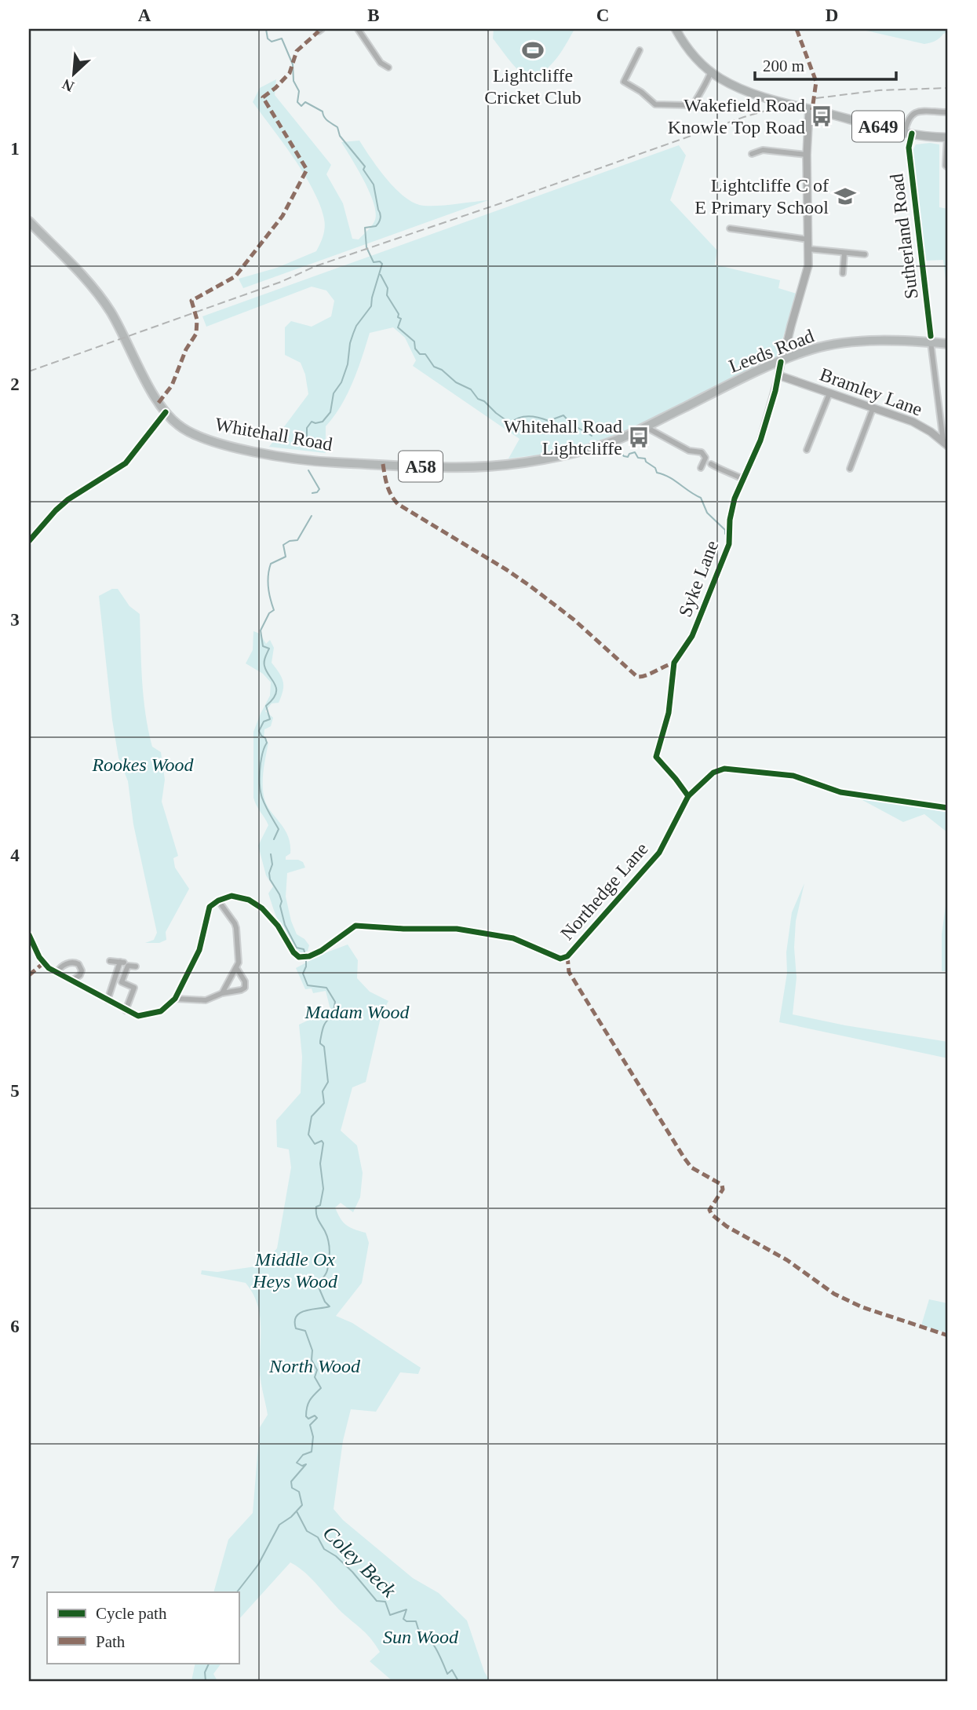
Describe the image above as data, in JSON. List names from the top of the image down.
{
  "streets": {
    "highway": ["Leeds Road", "Whitehall Road", "A58"],
    "main road": ["A649"],
    "street": [
      "Sutherland Road",
      "Bramley Lane",
      "Syke Lane",
      "Northedge Lane"
    ]
  },
  "crossings": [
    ["A649", "Sutherland Road"],
    ["A649", "Syke Lane"],
    ["Sutherland Road", "Leeds Road"],
    ["Sutherland Road", "Bramley Lane"],
    ["Leeds Road", "Whitehall Road"],
    ["Leeds Road", "Syke Lane"],
    ["Bramley Lane", "Syke Lane"],
    ["Syke Lane", "Northedge Lane"]
  ],
  "water": ["Coley Beck"],
  "parks": [
    "Rookes Wood",
    "Madam Wood",
    "Middle Ox Heys Wood",
    "North Wood",
    "Sun Wood"
  ],
  "places": {
    "sports": ["Lightcliffe Cricket Club"],
    "bus stop": ["Wakefield Road Knowle Top Road", "Whitehall Road Lightcliffe"],
    "school or university": ["Lightcliffe C of E Primary School"]
  },
  "legend": ["Cycle path", "Path"],
  "scale_bar": "200 m",
  "north": "bottom left",
  "grid": {
    "columns": [
      "A",
      "B",
      "C",
      "D"
    ],
    "rows": [
      "1",
      "2",
      "3",
      "4",
      "5",
      "6",
      "7"
    ]
  }
}
